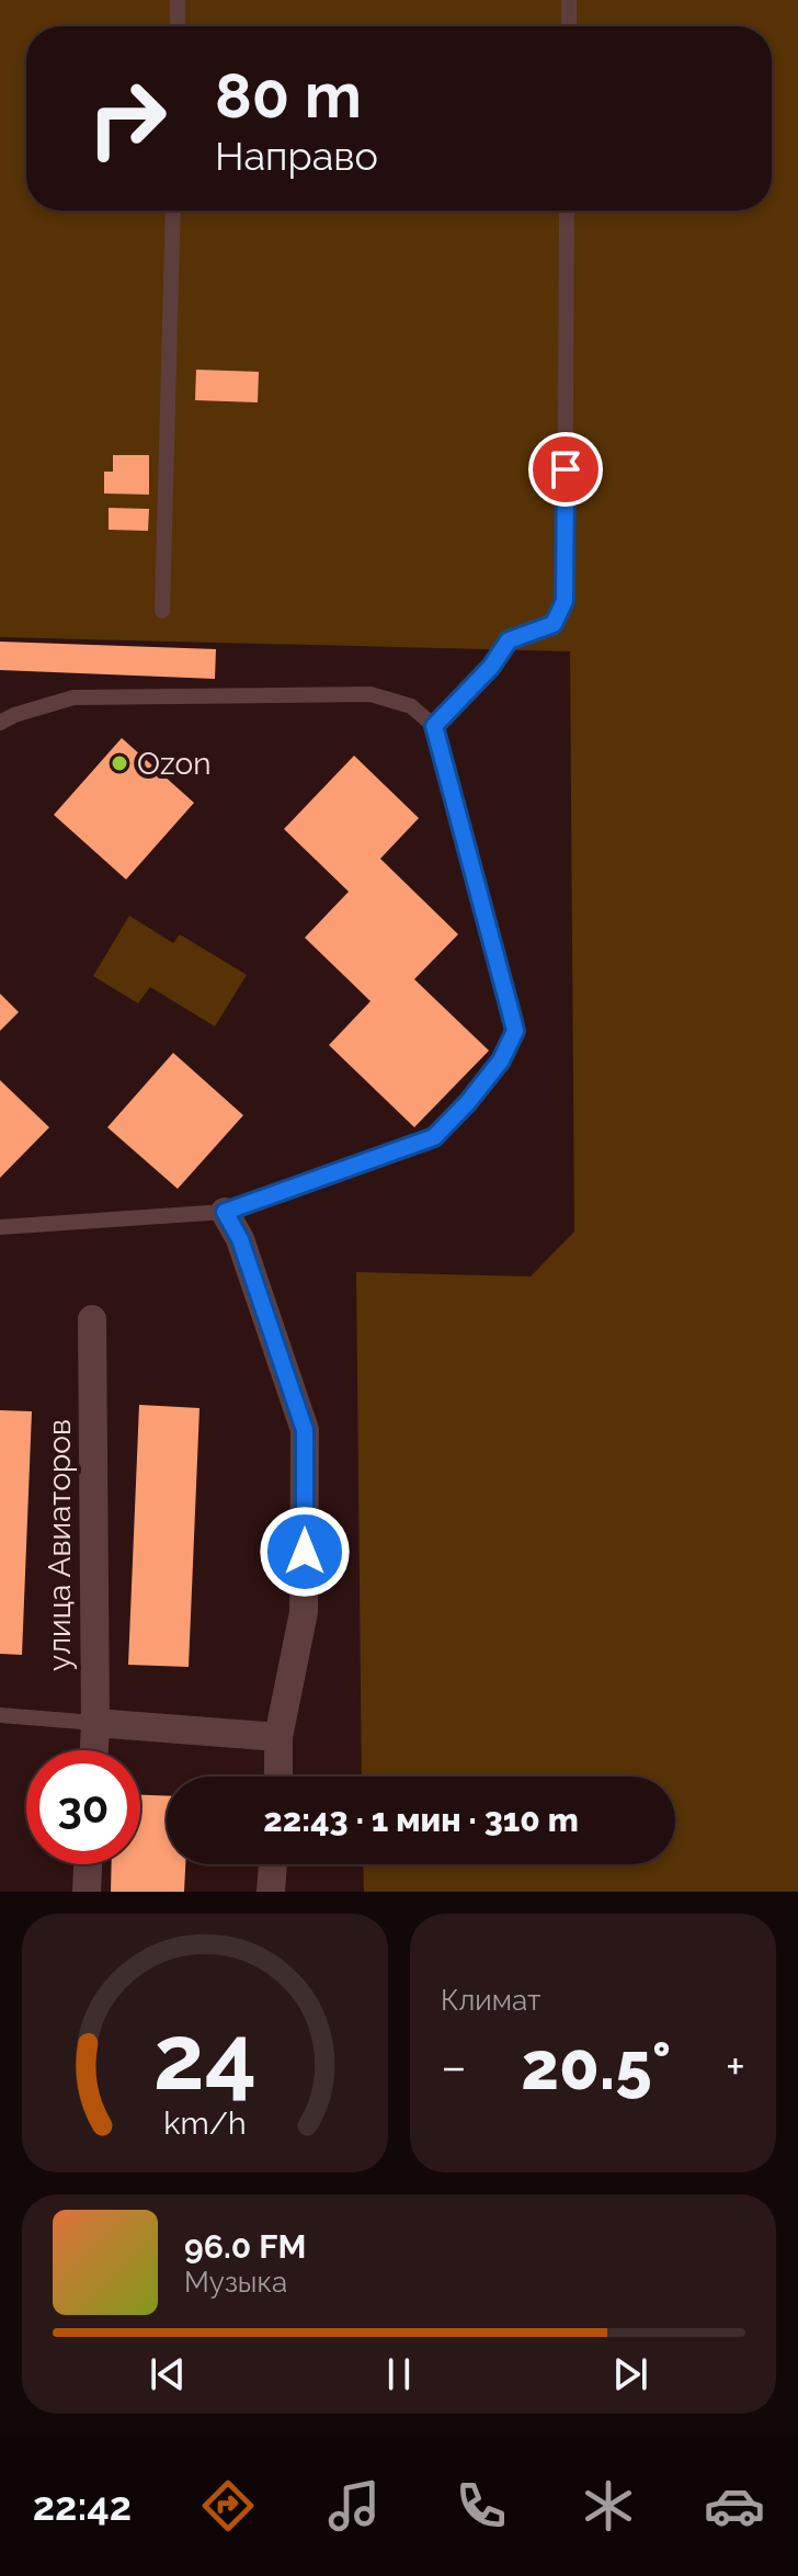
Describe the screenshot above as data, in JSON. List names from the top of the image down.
{
  "streets": {
    "street": ["улица Авиаторов"]
  },
  "places": ["Ozon"],
  "page": {
    "turn": ["80 m", "Направо"],
    "limit": "30",
    "trip": "22:43 · 1 мин · 310 m",
    "tile": "Климат",
    "heat": ["−", "20.5°", "+"],
    "song": ["96.0 FM", "Музыка"],
    "tabs": "22:42",
    "gauge": ["24", "km/h"]
  }
}
